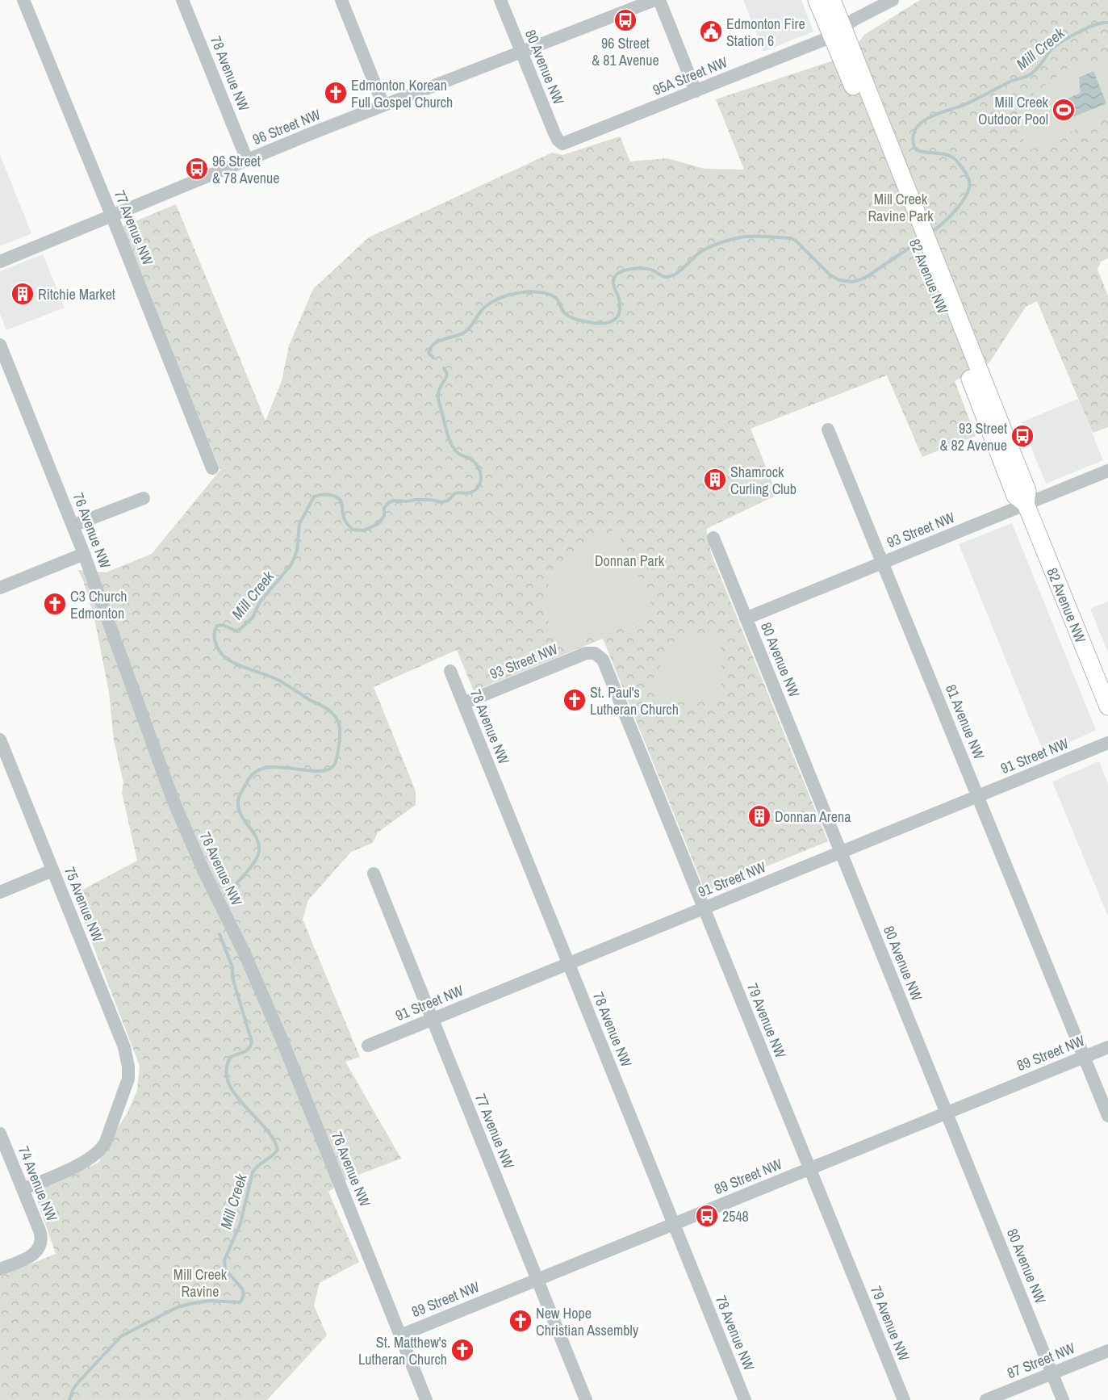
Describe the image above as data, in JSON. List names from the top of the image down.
{
  "streets": {
    "main road": ["82 Avenue NW"],
    "street": [
      "80 Avenue NW",
      "78 Avenue NW",
      "95A Street NW",
      "96 Street NW",
      "77 Avenue NW",
      "93 Street NW",
      "76 Avenue NW",
      "81 Avenue NW",
      "91 Street NW",
      "75 Avenue NW",
      "79 Avenue NW",
      "89 Street NW",
      "74 Avenue NW",
      "87 Street NW"
    ]
  },
  "crossings": [
    ["80 Avenue NW", "95A Street NW"],
    ["80 Avenue NW", "96 Street NW"],
    ["80 Avenue NW", "93 Street NW"],
    ["80 Avenue NW", "91 Street NW"],
    ["80 Avenue NW", "89 Street NW"],
    ["80 Avenue NW", "87 Street NW"],
    ["78 Avenue NW", "96 Street NW"],
    ["78 Avenue NW", "93 Street NW"],
    ["78 Avenue NW", "91 Street NW"],
    ["78 Avenue NW", "89 Street NW"],
    ["95A Street NW", "82 Avenue NW"],
    ["96 Street NW", "77 Avenue NW"],
    ["77 Avenue NW", "91 Street NW"],
    ["77 Avenue NW", "89 Street NW"],
    ["82 Avenue NW", "93 Street NW"],
    ["93 Street NW", "81 Avenue NW"],
    ["93 Street NW", "79 Avenue NW"],
    ["76 Avenue NW", "89 Street NW"],
    ["81 Avenue NW", "91 Street NW"],
    ["81 Avenue NW", "89 Street NW"],
    ["91 Street NW", "79 Avenue NW"],
    ["75 Avenue NW", "74 Avenue NW"],
    ["79 Avenue NW", "89 Street NW"]
  ],
  "water": ["Mill Creek"],
  "parks": ["Mill Creek Ravine Park", "Donnan Park", "Mill Creek Ravine"],
  "places": {
    "bus stop": [
      "96 Street & 81 Avenue",
      "96 Street & 78 Avenue",
      "93 Street & 82 Avenue",
      "2548"
    ],
    "public building": ["Edmonton Fire Station 6"],
    "church": [
      "Edmonton Korean Full Gospel Church",
      "C3 Church Edmonton",
      "St. Paul's Lutheran Church",
      "New Hope Christian Assembly",
      "St. Matthew's Lutheran Church"
    ],
    "sports": ["Mill Creek Outdoor Pool"],
    "building": ["Ritchie Market", "Shamrock Curling Club", "Donnan Arena"]
  }
}
